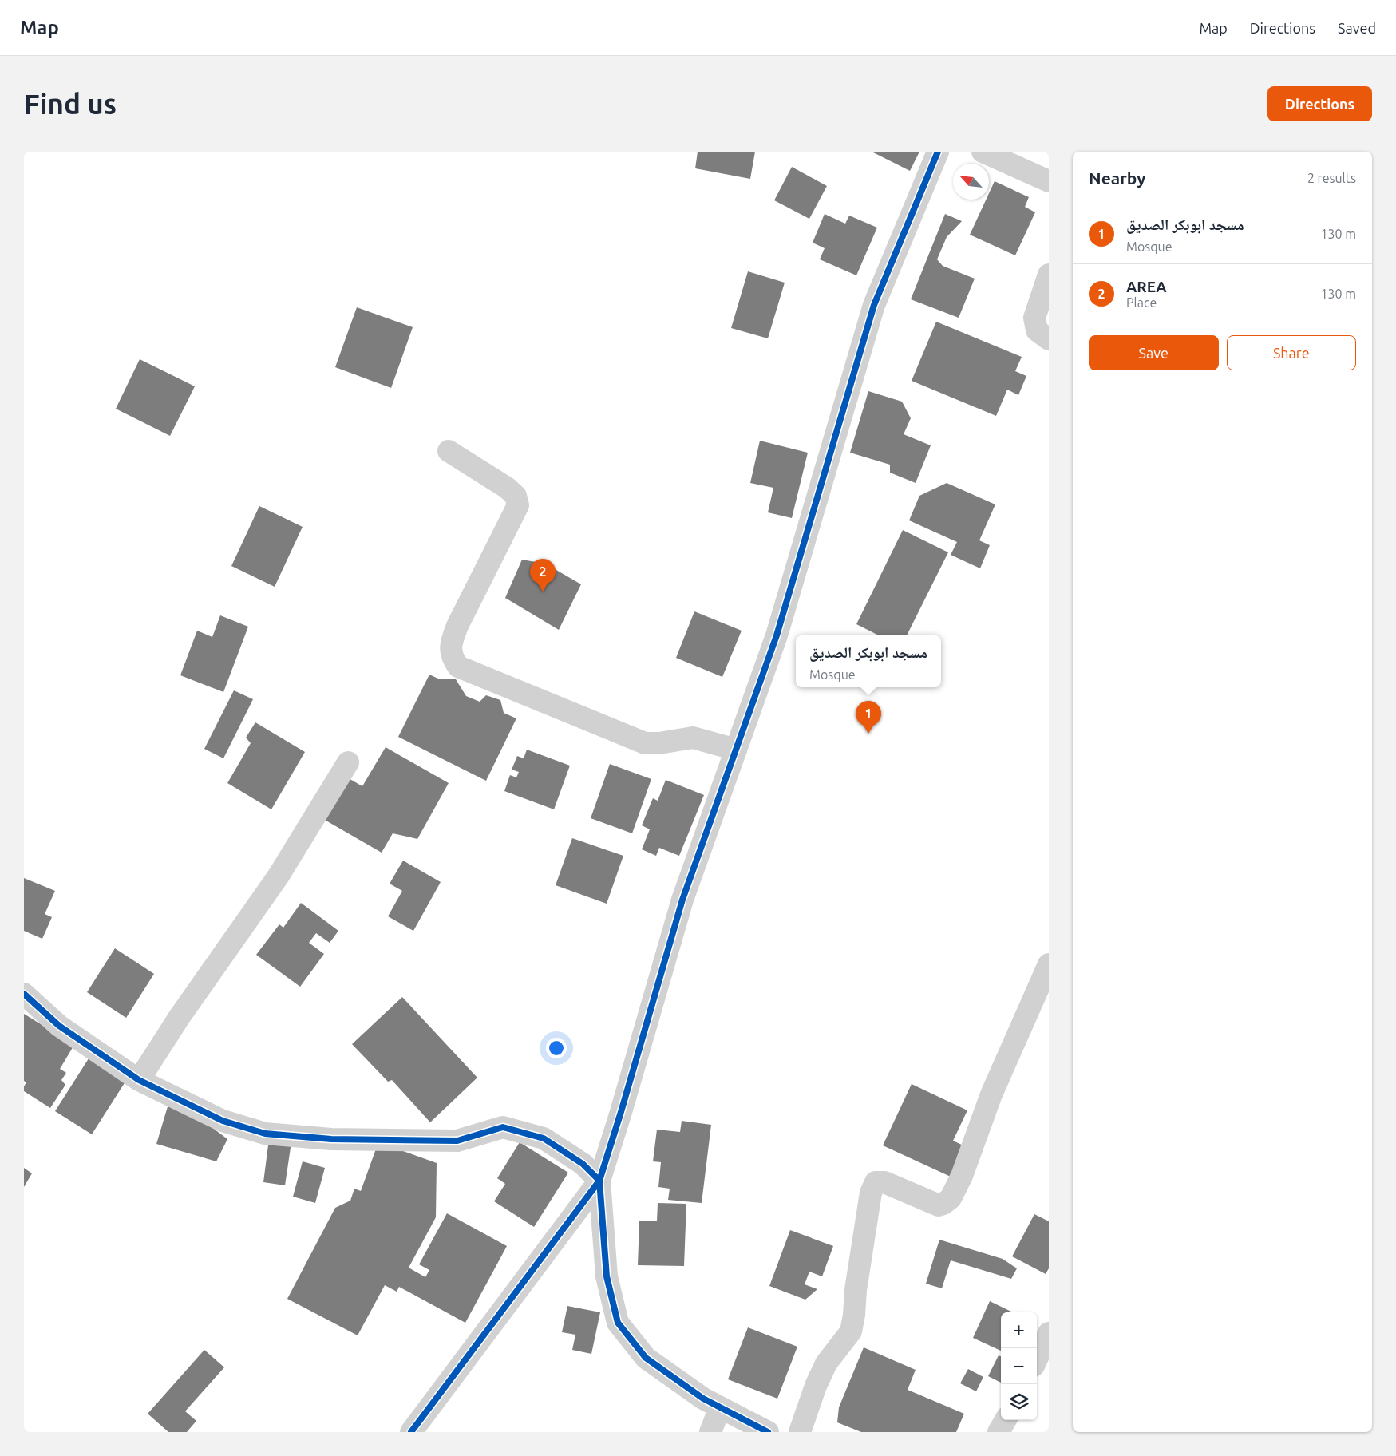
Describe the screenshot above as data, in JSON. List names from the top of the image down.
{
  "north": "top left",
  "page": {
    "header": "Map",
    "nav": ["Map", "Directions", "Saved"],
    "buttons": [
      "Directions",
      ["Save", "Share"]
    ],
    "title": "Find us",
    "heading": ["Nearby", "2 results"],
    "list": [
      {
        "mark": "1",
        "name": "مسجد ابوبكر الصديق",
        "note": "Mosque",
        "value": "130 m"
      },
      {
        "mark": "2",
        "name": "AREA",
        "note": "Place",
        "value": "130 m"
      }
    ],
    "pins": ["2", "1"],
    "popup": ["مسجد ابوبكر الصديق", "Mosque"],
    "map_buttons": ["+", "−"]
  }
}
